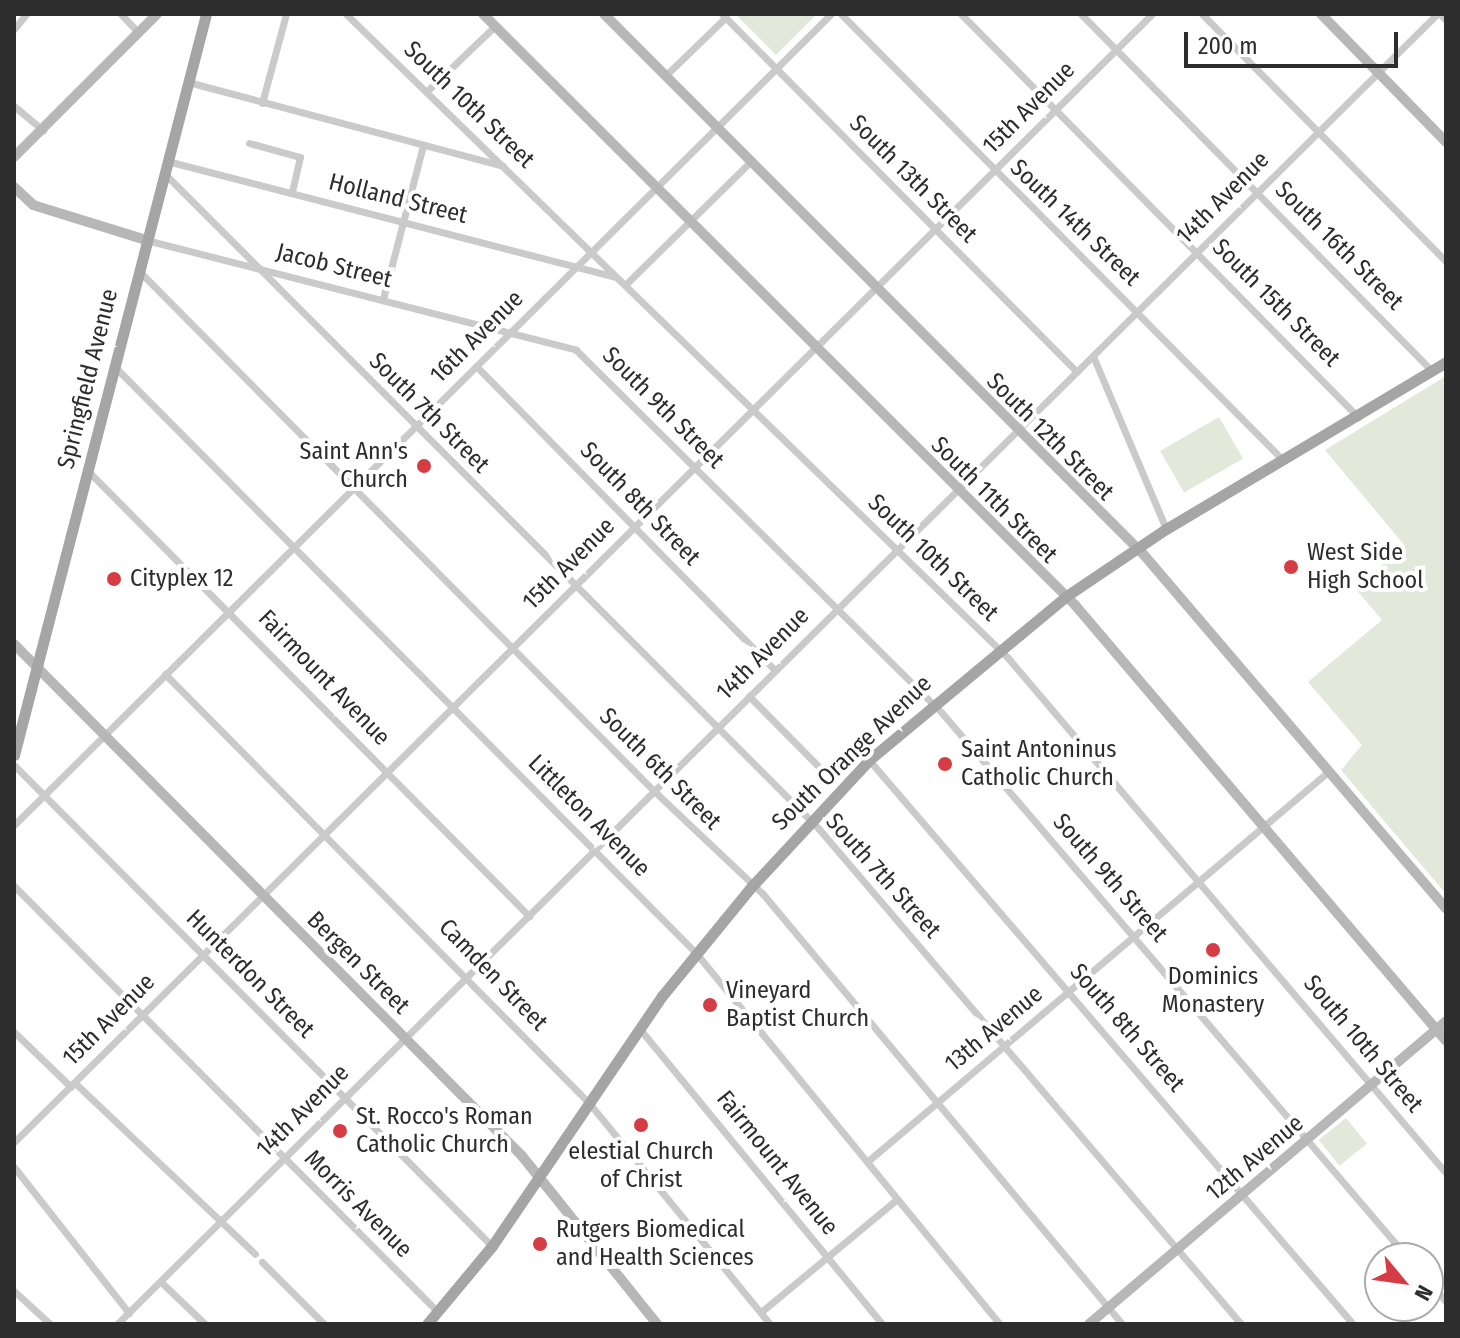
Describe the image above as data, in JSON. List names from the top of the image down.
{
  "streets": {
    "main road": ["Springfield Avenue", "South Orange Avenue"],
    "street": [
      "South 10th Street",
      "15th Avenue",
      "South 13th Street",
      "14th Avenue",
      "Holland Street",
      "South 14th Street",
      "South 16th Street",
      "Jacob Street",
      "South 15th Street",
      "16th Avenue",
      "South 9th Street",
      "South 7th Street",
      "South 12th Street",
      "South 11th Street",
      "South 8th Street",
      "Fairmount Avenue",
      "South 6th Street",
      "Littleton Avenue",
      "Bergen Street",
      "Hunterdon Street",
      "Camden Street",
      "13th Avenue",
      "12th Avenue",
      "Morris Avenue"
    ]
  },
  "crossings": [
    ["South 10th Street", "15th Avenue"],
    ["South 10th Street", "14th Avenue"],
    ["South 10th Street", "Holland Street"],
    ["South 10th Street", "16th Avenue"],
    ["South 10th Street", "South Orange Avenue"],
    ["South 10th Street", "13th Avenue"],
    ["South 10th Street", "12th Avenue"],
    ["15th Avenue", "South 13th Street"],
    ["15th Avenue", "South 14th Street"],
    ["15th Avenue", "South 16th Street"],
    ["15th Avenue", "South 15th Street"],
    ["15th Avenue", "South 9th Street"],
    ["15th Avenue", "South 7th Street"],
    ["15th Avenue", "South 12th Street"],
    ["15th Avenue", "South 11th Street"],
    ["15th Avenue", "South 8th Street"],
    ["15th Avenue", "Fairmount Avenue"],
    ["15th Avenue", "South 6th Street"],
    ["15th Avenue", "Littleton Avenue"],
    ["15th Avenue", "Bergen Street"],
    ["15th Avenue", "Hunterdon Street"],
    ["15th Avenue", "Camden Street"],
    ["15th Avenue", "Morris Avenue"],
    ["South 13th Street", "14th Avenue"],
    ["South 13th Street", "16th Avenue"],
    ["14th Avenue", "South 14th Street"],
    ["14th Avenue", "South 16th Street"],
    ["14th Avenue", "South 15th Street"],
    ["14th Avenue", "South 9th Street"],
    ["14th Avenue", "South 7th Street"],
    ["14th Avenue", "South 12th Street"],
    ["14th Avenue", "South 11th Street"],
    ["14th Avenue", "South 8th Street"],
    ["14th Avenue", "Fairmount Avenue"],
    ["14th Avenue", "South 6th Street"],
    ["14th Avenue", "Littleton Avenue"],
    ["14th Avenue", "Bergen Street"],
    ["14th Avenue", "Hunterdon Street"],
    ["14th Avenue", "Camden Street"],
    ["14th Avenue", "Morris Avenue"],
    ["Holland Street", "16th Avenue"],
    ["Holland Street", "Springfield Avenue"],
    ["Holland Street", "South 7th Street"],
    ["South 14th Street", "South Orange Avenue"],
    ["South 16th Street", "South Orange Avenue"],
    ["Jacob Street", "16th Avenue"],
    ["Jacob Street", "Springfield Avenue"],
    ["Jacob Street", "South 9th Street"],
    ["Jacob Street", "South 7th Street"],
    ["South 15th Street", "South Orange Avenue"],
    ["16th Avenue", "South 9th Street"],
    ["16th Avenue", "South 7th Street"],
    ["16th Avenue", "South 12th Street"],
    ["16th Avenue", "South 11th Street"],
    ["16th Avenue", "South 8th Street"],
    ["16th Avenue", "Fairmount Avenue"],
    ["16th Avenue", "South 6th Street"],
    ["16th Avenue", "Littleton Avenue"],
    ["16th Avenue", "Bergen Street"],
    ["16th Avenue", "Hunterdon Street"],
    ["16th Avenue", "Camden Street"],
    ["Springfield Avenue", "South 7th Street"],
    ["Springfield Avenue", "Fairmount Avenue"],
    ["Springfield Avenue", "South 6th Street"],
    ["Springfield Avenue", "Littleton Avenue"],
    ["Springfield Avenue", "Bergen Street"],
    ["South 9th Street", "South Orange Avenue"],
    ["South 9th Street", "13th Avenue"],
    ["South 9th Street", "12th Avenue"],
    ["South 7th Street", "South Orange Avenue"],
    ["South 7th Street", "13th Avenue"],
    ["South 7th Street", "12th Avenue"],
    ["South 12th Street", "South Orange Avenue"],
    ["South 12th Street", "13th Avenue"],
    ["South 11th Street", "South Orange Avenue"],
    ["South 11th Street", "13th Avenue"],
    ["South 11th Street", "12th Avenue"],
    ["South 8th Street", "South Orange Avenue"],
    ["South 8th Street", "13th Avenue"],
    ["South 8th Street", "12th Avenue"],
    ["Fairmount Avenue", "South Orange Avenue"],
    ["South Orange Avenue", "South 6th Street"],
    ["South Orange Avenue", "Littleton Avenue"],
    ["South Orange Avenue", "Bergen Street"],
    ["South Orange Avenue", "Hunterdon Street"],
    ["South Orange Avenue", "Camden Street"],
    ["South Orange Avenue", "Morris Avenue"],
    ["South 6th Street", "13th Avenue"],
    ["South 6th Street", "12th Avenue"],
    ["Littleton Avenue", "13th Avenue"]
  ],
  "places": [
    "Saint Ann's Church",
    "West Side High School",
    "Cityplex 12",
    "Saint Antoninus Catholic Church",
    "Dominics Monastery",
    "Vineyard Baptist Church",
    "elestial Church of Christ",
    "St. Rocco's Roman Catholic Church",
    "Rutgers Biomedical and Health Sciences"
  ],
  "scale_bar": "200 m",
  "north": "bottom right"
}
